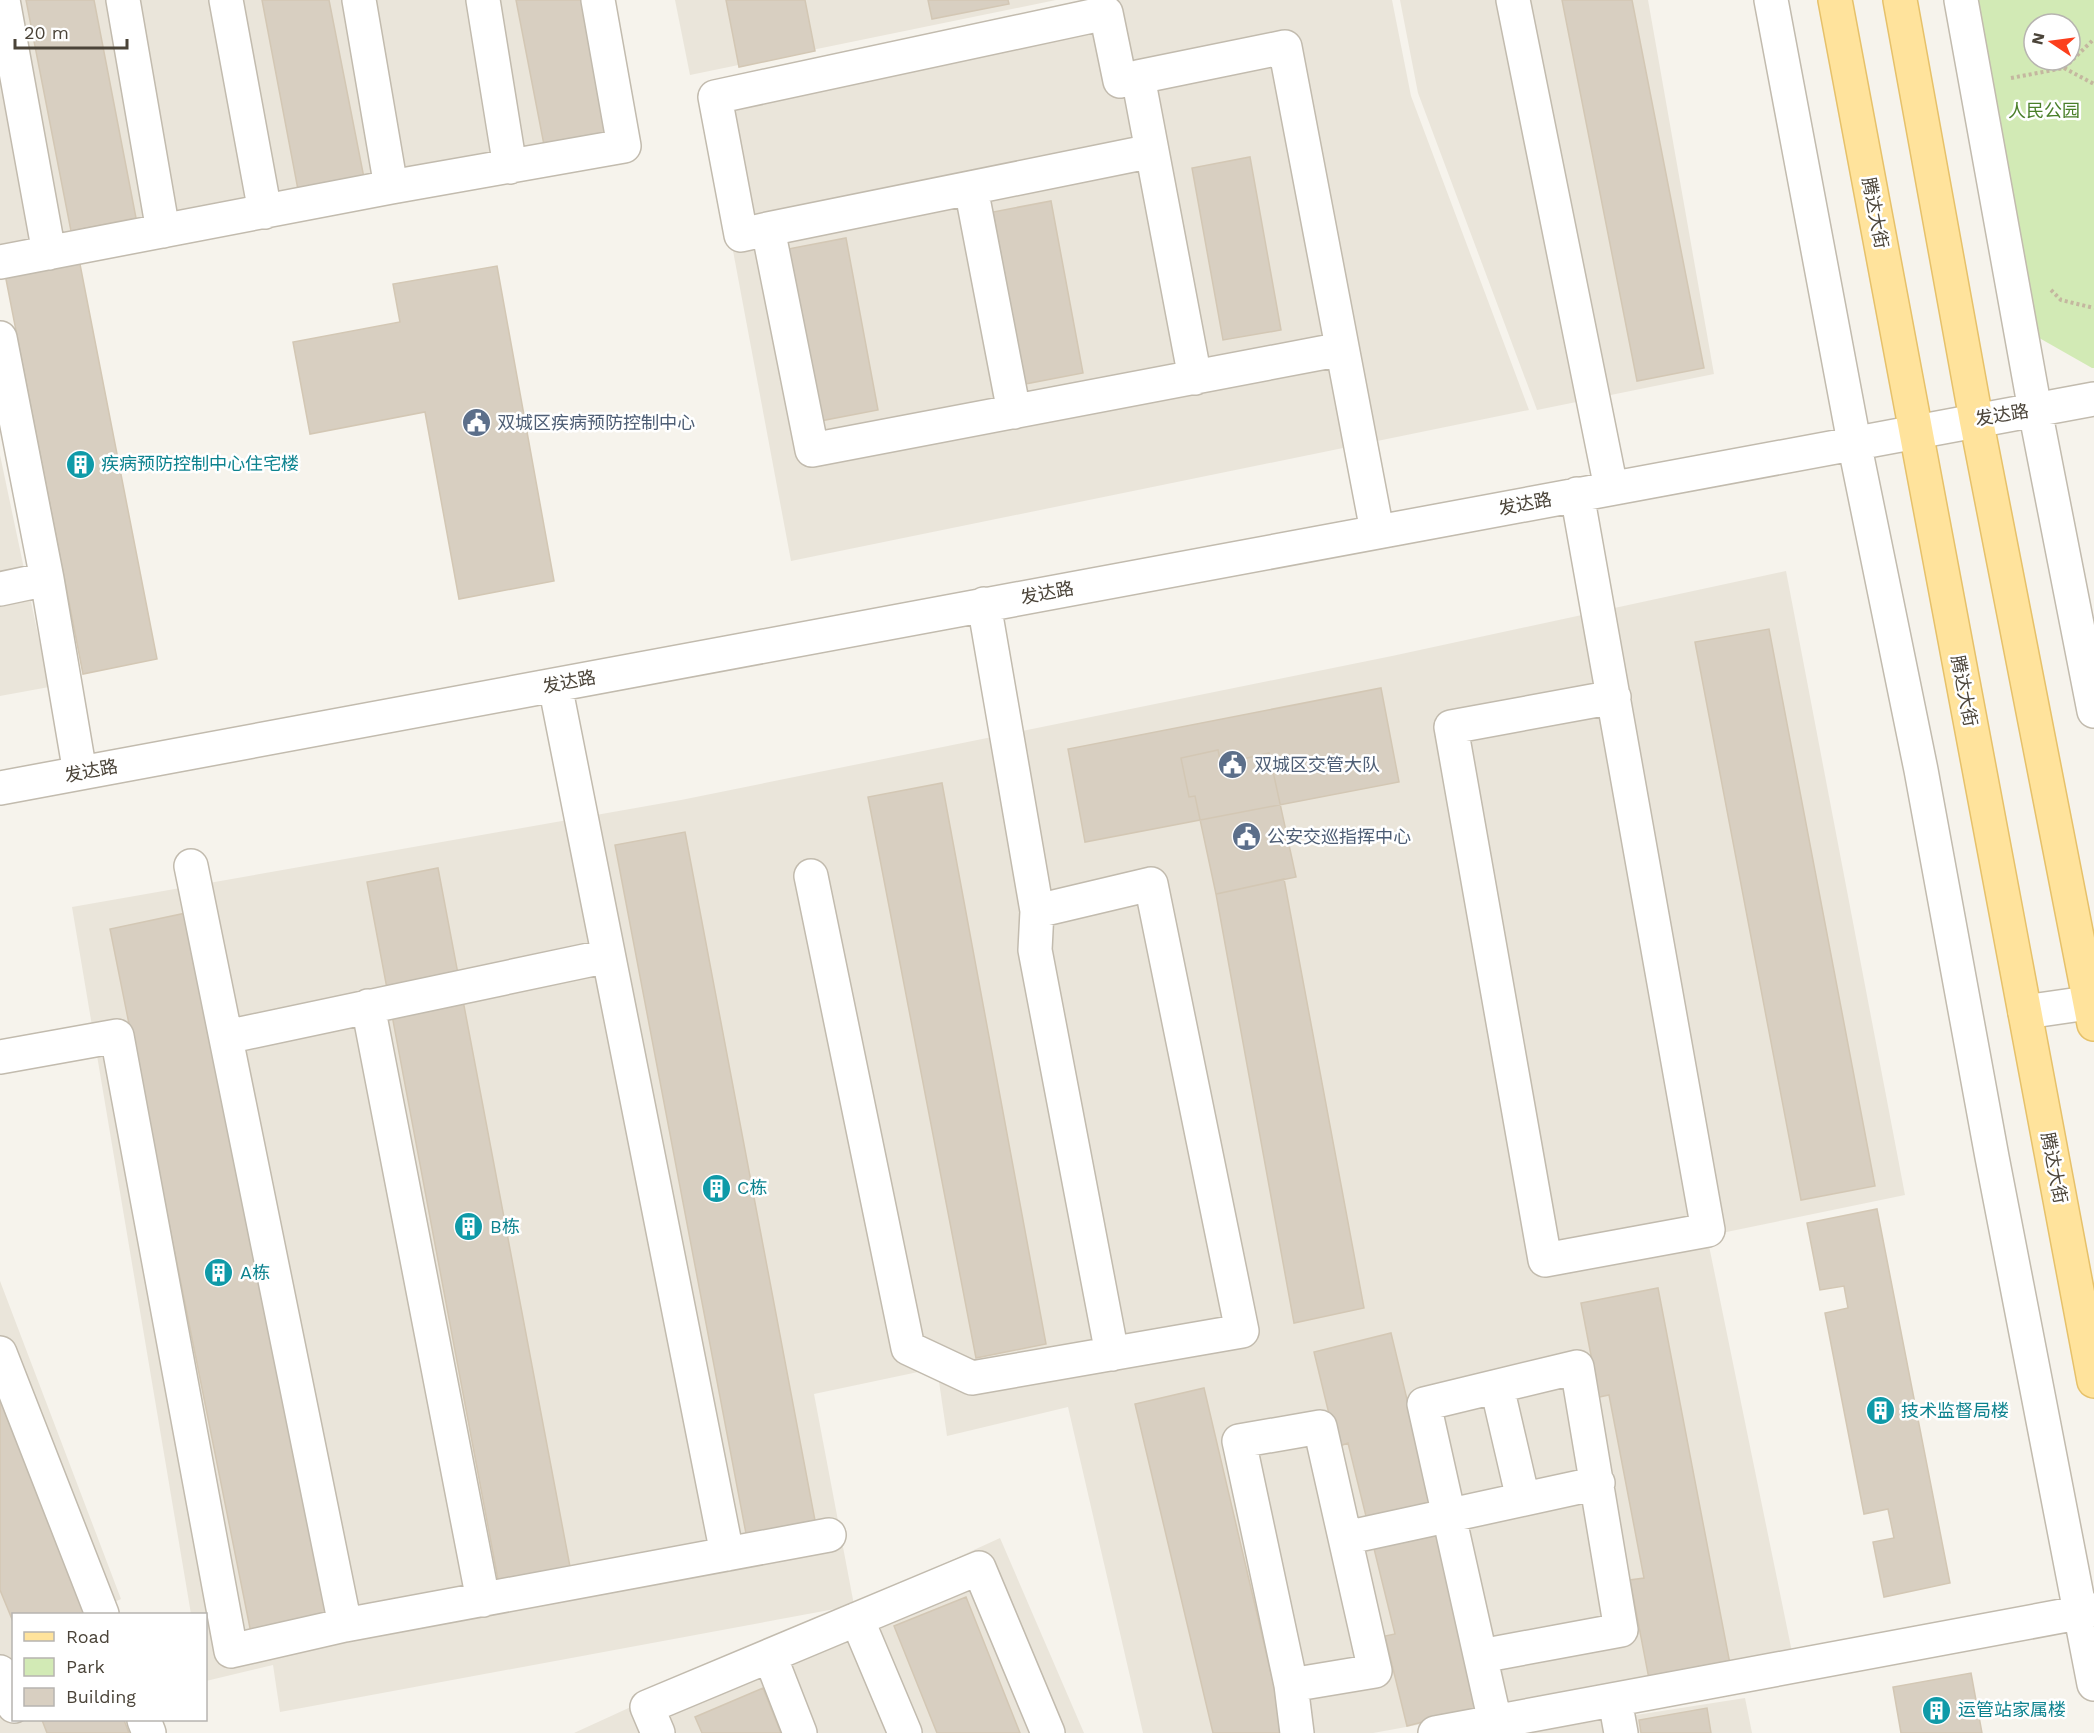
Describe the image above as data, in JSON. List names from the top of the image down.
{
  "streets": {
    "main road": ["腾达大街"],
    "street": ["发达路"]
  },
  "crossings": [
    ["腾达大街", "发达路"]
  ],
  "parks": ["人民公园"],
  "places": {
    "public building": ["双城区疾病预防控制中心", "双城区交管大队", "公安交巡指挥中心"],
    "building": [
      "疾病预防控制中心住宅楼",
      "C栋",
      "B栋",
      "A栋",
      "技术监督局楼",
      "运管站家属楼"
    ]
  },
  "legend": ["Road", "Park", "Building"],
  "scale_bar": "20 m",
  "north": "left"
}
